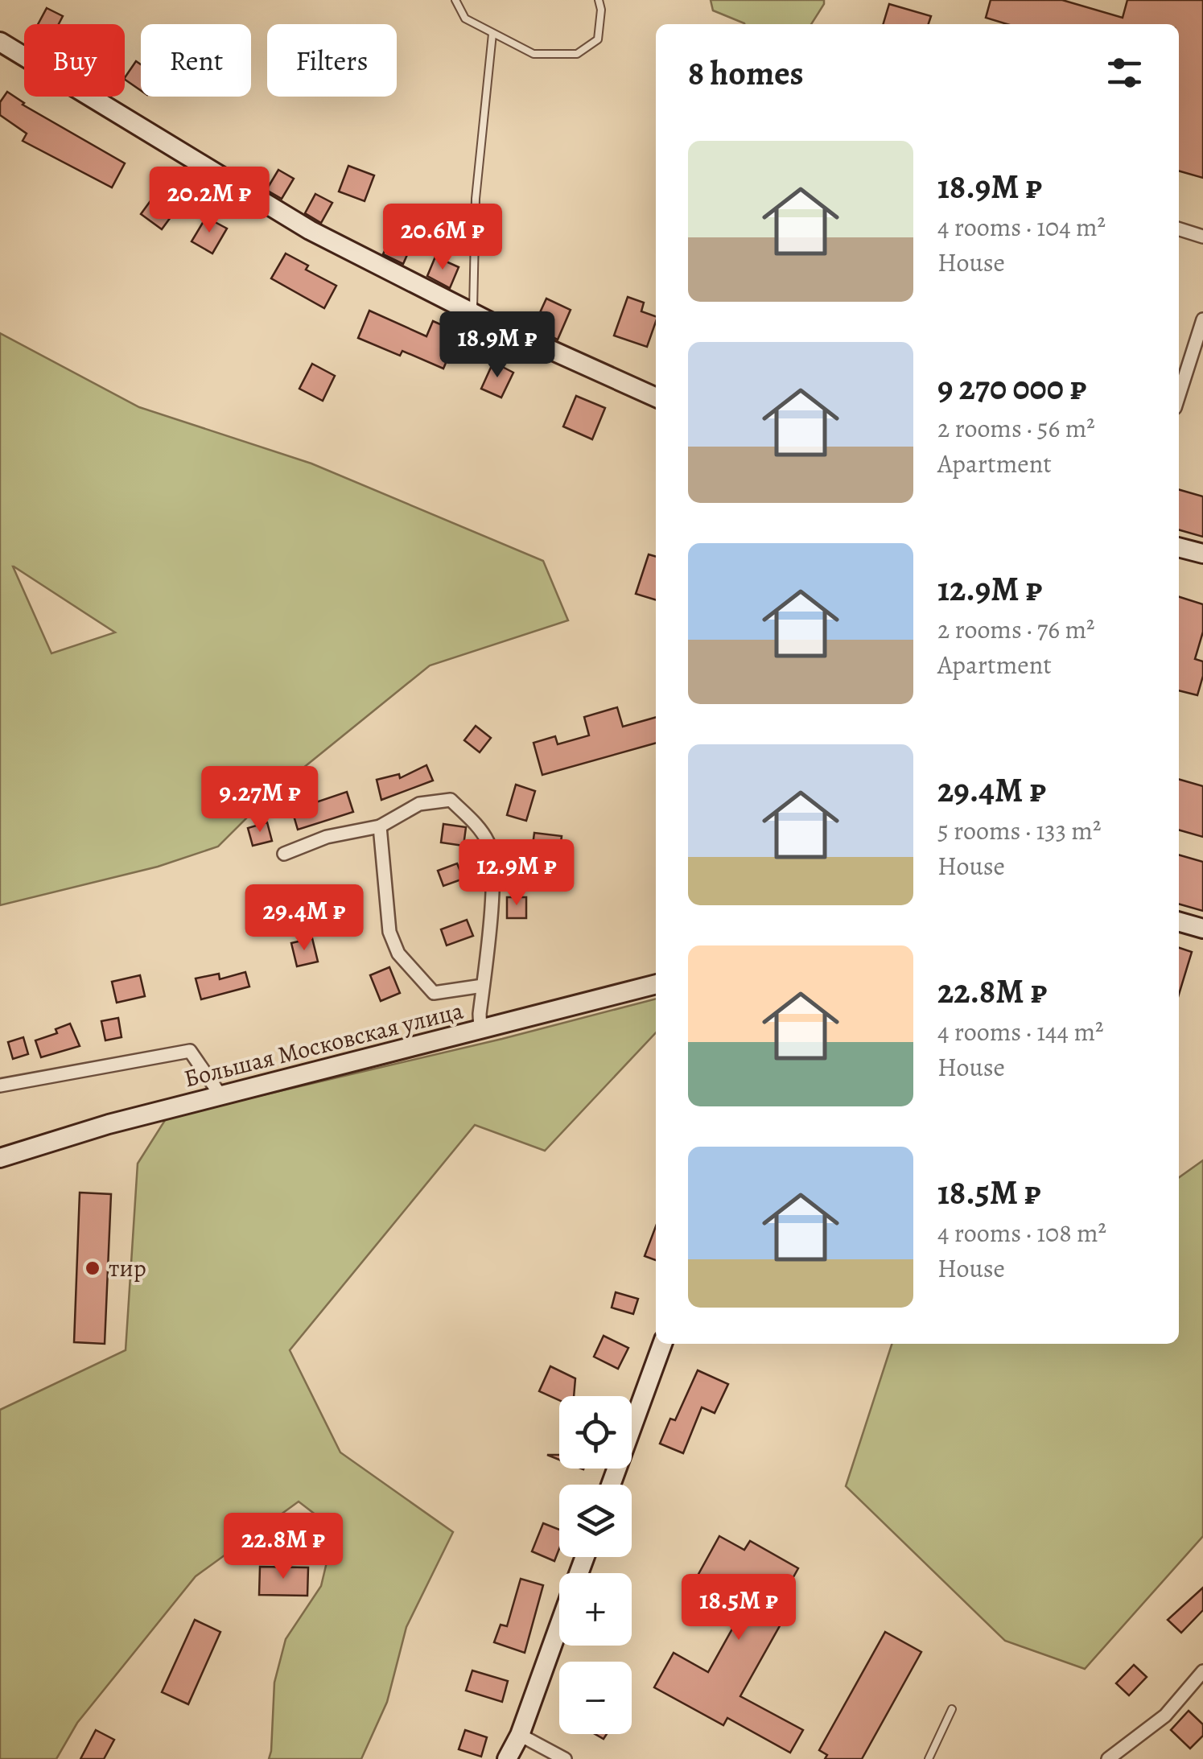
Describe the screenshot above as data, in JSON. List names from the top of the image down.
{
  "streets": {
    "main road": ["Большая Московская улица"]
  },
  "places": ["тир"],
  "page": {
    "chip": ["Buy", "Rent", "Filters"],
    "heading": "8 homes",
    "list": [
      {
        "name": "18.9M ₽",
        "note": "4 rooms · 104 m² · House"
      },
      {
        "name": "9 270 000 ₽",
        "note": "2 rooms · 56 m² · Apartment"
      },
      {
        "name": "12.9M ₽",
        "note": "2 rooms · 76 m² · Apartment"
      },
      {
        "name": "29.4M ₽",
        "note": "5 rooms · 133 m² · House"
      },
      {
        "name": "22.8M ₽",
        "note": "4 rooms · 144 m² · House"
      },
      {
        "name": "18.5M ₽",
        "note": "4 rooms · 108 m² · House"
      }
    ],
    "price": [
      "20.2M ₽",
      "20.6M ₽",
      "18.9M ₽",
      "9.27M ₽",
      "12.9M ₽",
      "29.4M ₽",
      "22.8M ₽",
      "18.5M ₽"
    ],
    "map_buttons": ["+", "−"]
  }
}
